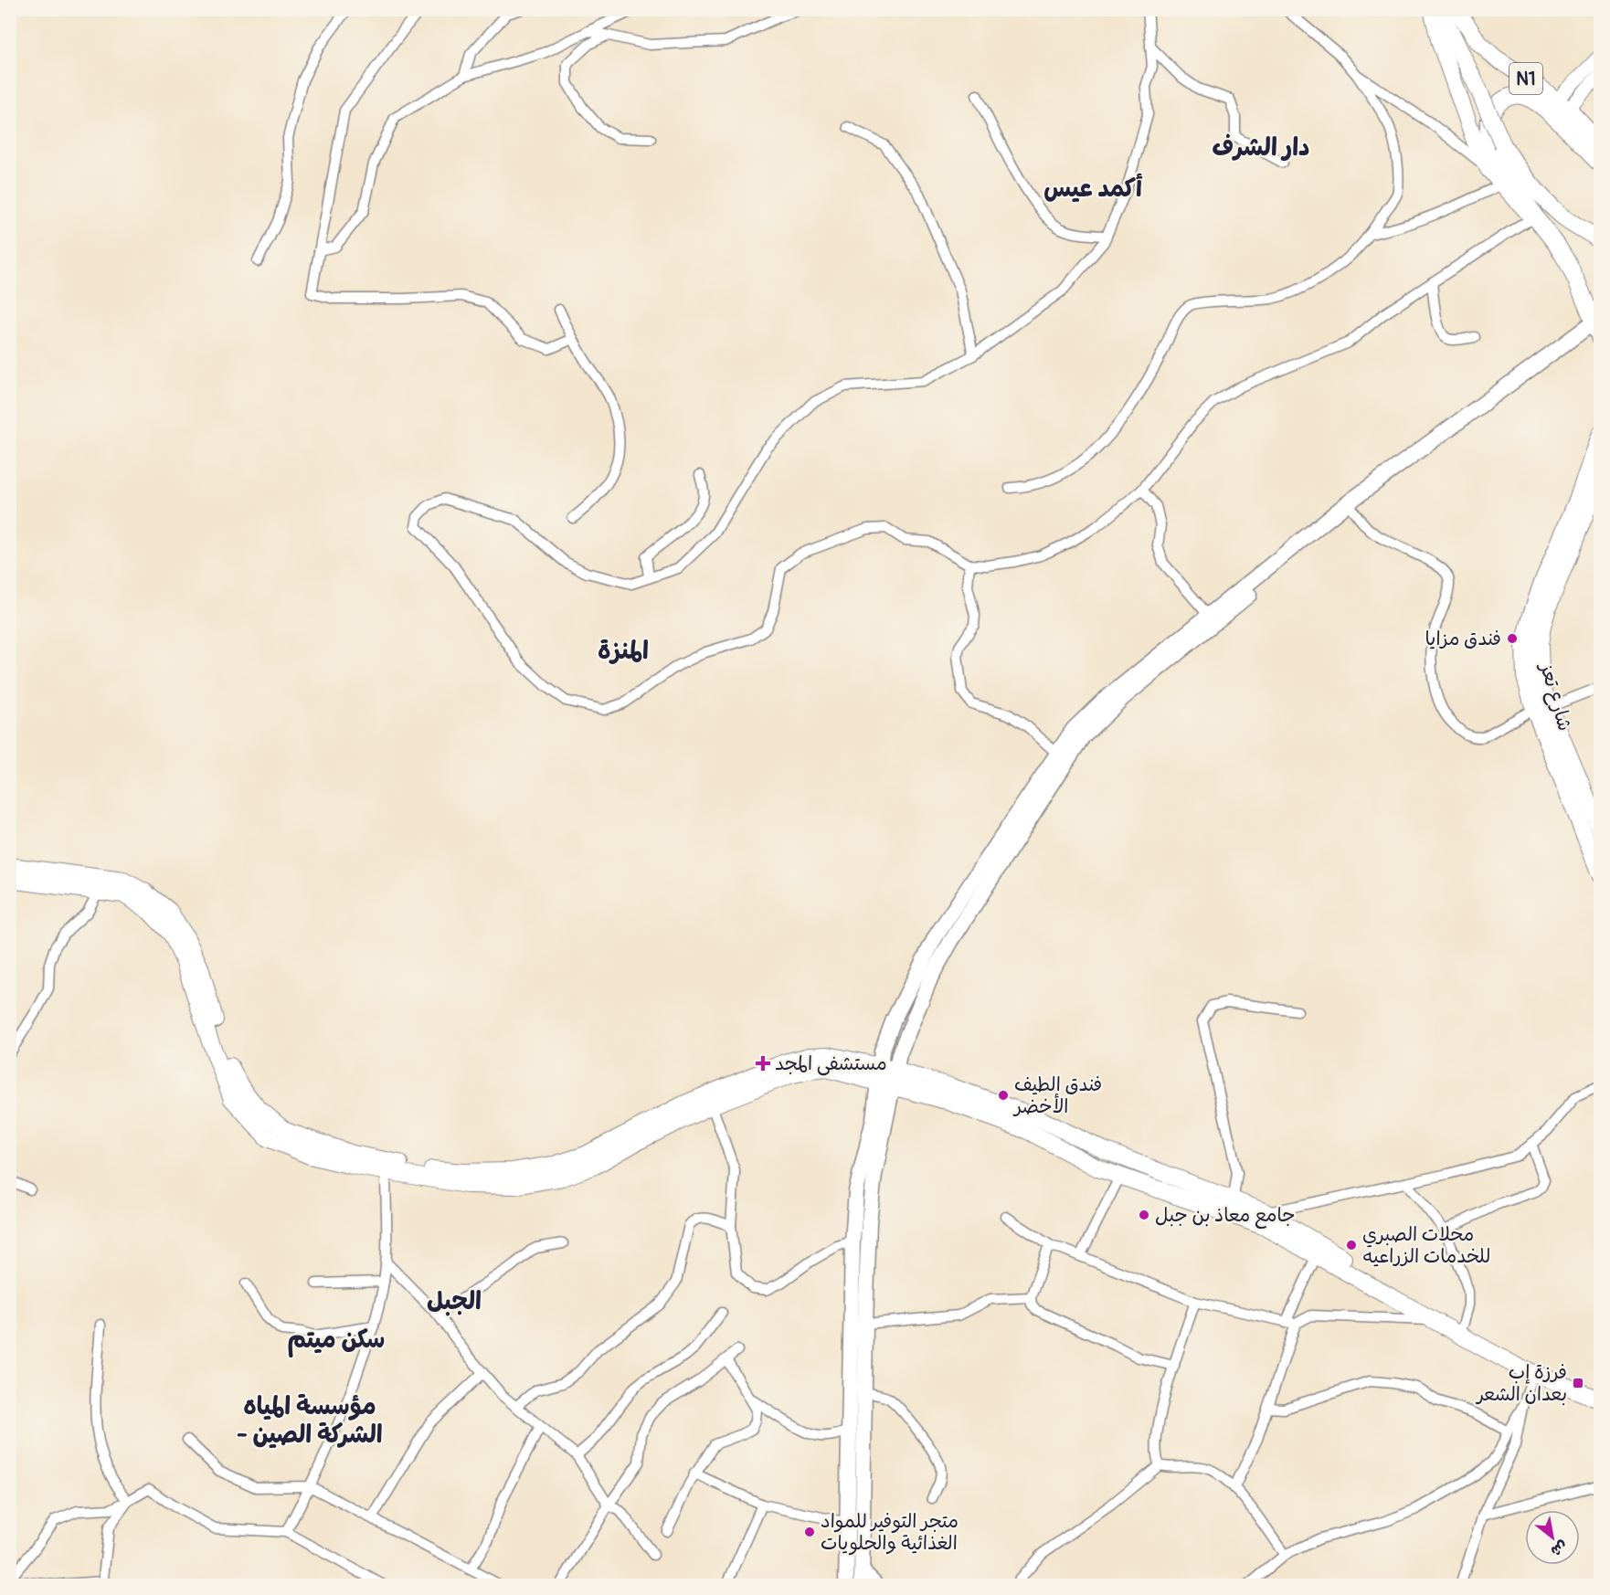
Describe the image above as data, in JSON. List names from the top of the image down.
{
  "streets": {
    "main road": ["N1", "شارع تعز"]
  },
  "districts": [
    "دار الشرف",
    "أكمد عيس",
    "المنزة",
    "الجبل",
    "سكن ميتم",
    "مؤسسة المياه - الشركة الصين"
  ],
  "places": {
    "other": [
      "فندق مزايا",
      "فندق الطيف الأخضر",
      "جامع معاذ بن جبل",
      "محلات الصبري للخدمات الزراعيه",
      "متجر التوفير للمواد الغذائية والحلويات"
    ],
    "health": ["مستشفى المجد"],
    "transit": ["فرزة إب بعدان الشعر"]
  },
  "north": "bottom right"
}
